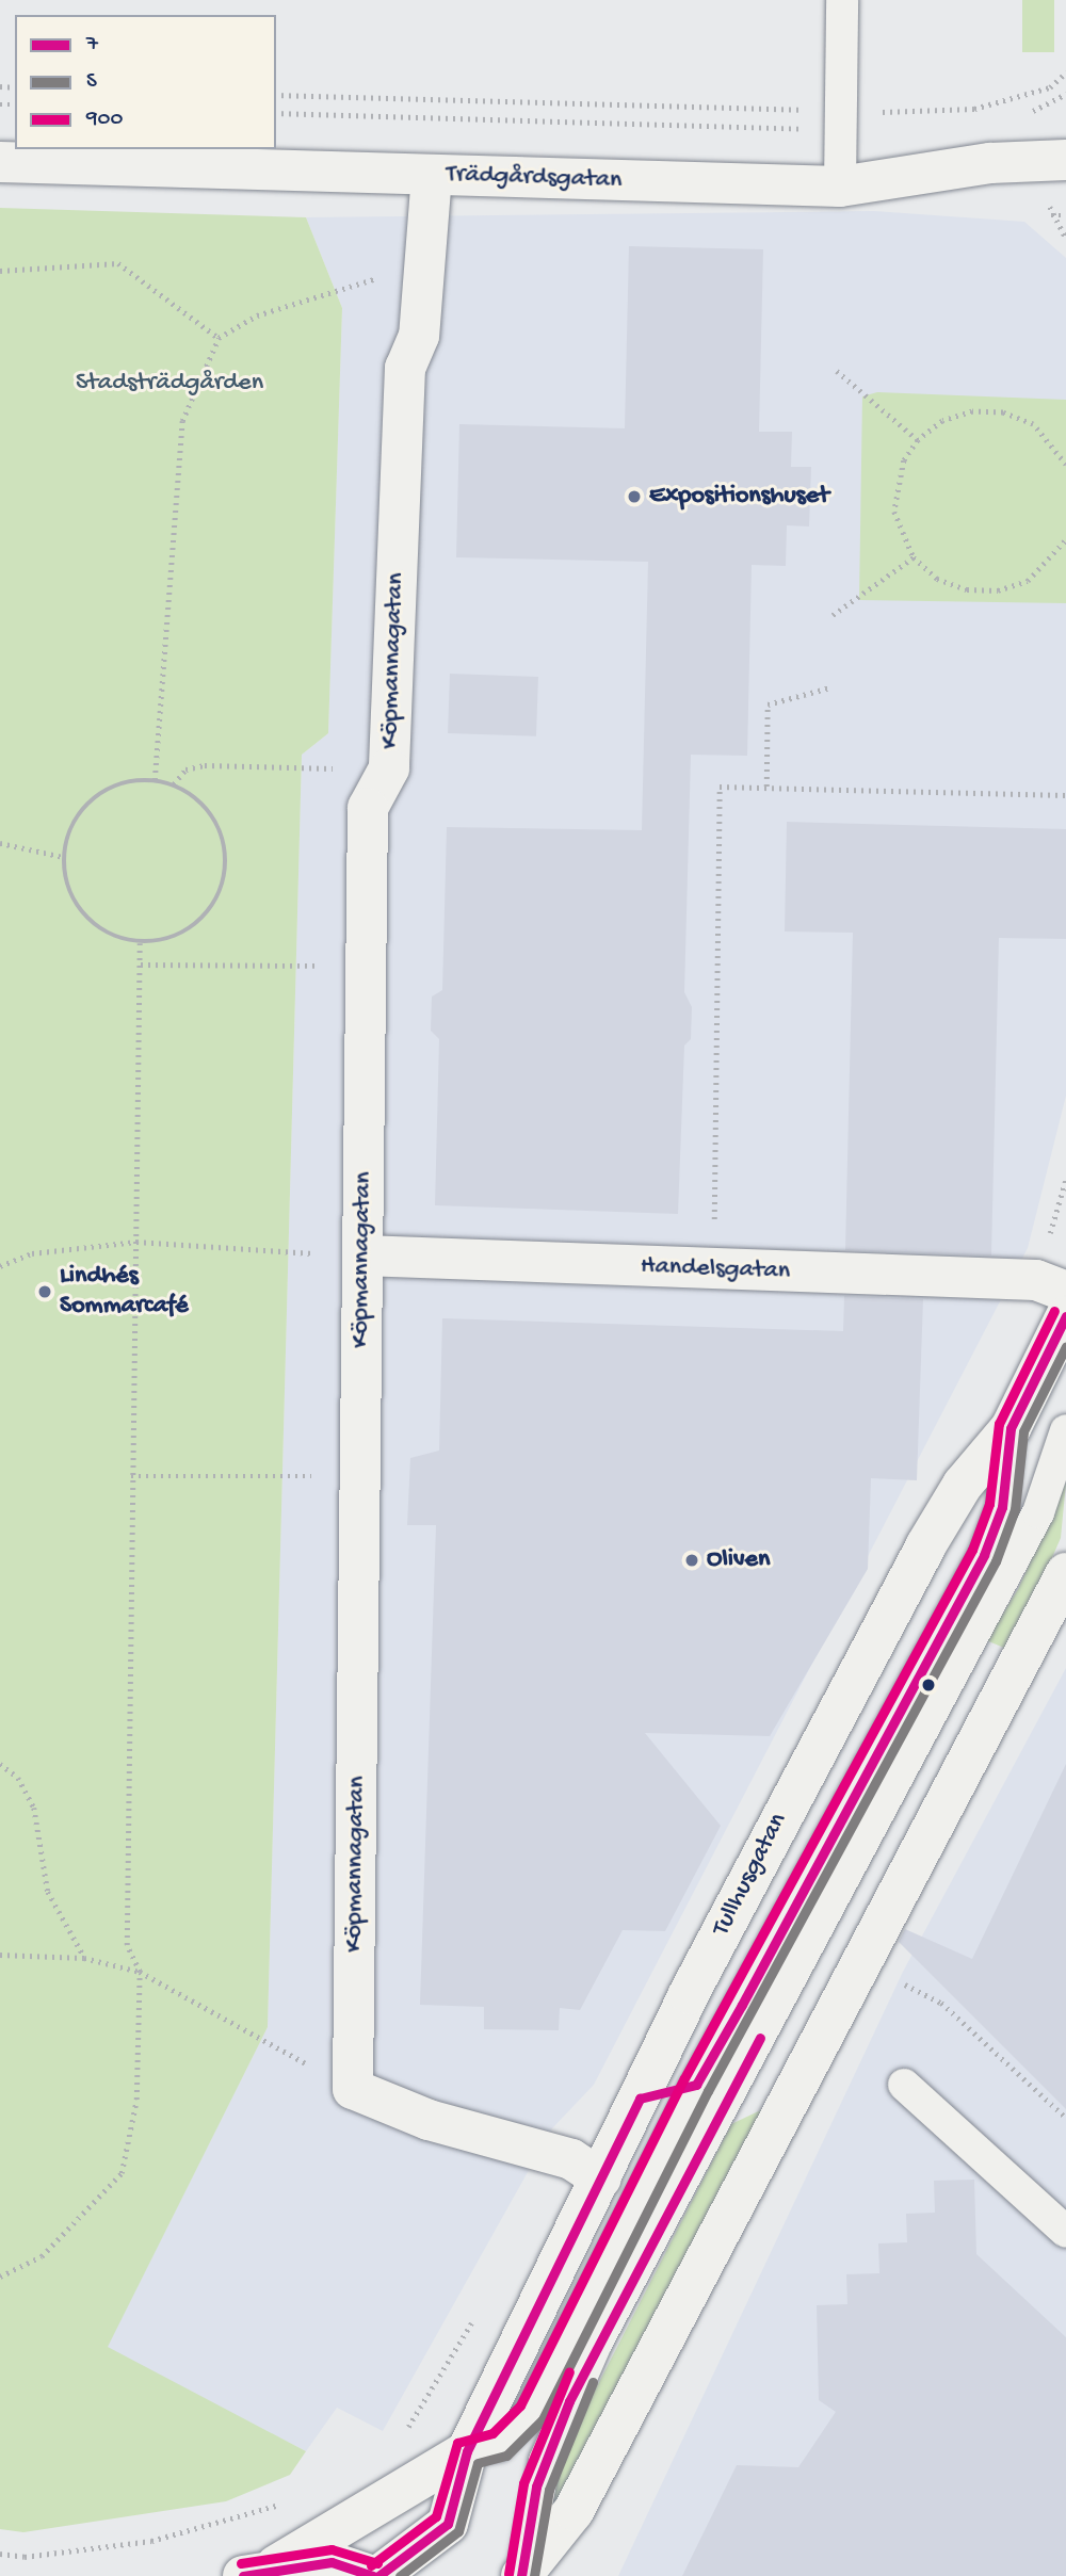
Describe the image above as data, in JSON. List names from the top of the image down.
{
  "streets": {
    "street": [
      "Trädgårdsgatan",
      "Köpmannagatan",
      "Handelsgatan",
      "Tullhusgatan"
    ]
  },
  "crossings": [
    ["Trädgårdsgatan", "Köpmannagatan"],
    ["Köpmannagatan", "Handelsgatan"]
  ],
  "parks": ["Stadsträdgården"],
  "places": ["Expositionshuset", "Lindhés Sommarcafé", "Oliven"],
  "lines": ["transit line 900", "transit line 7", "transit line S"],
  "legend": ["7", "S", "900"]
}
